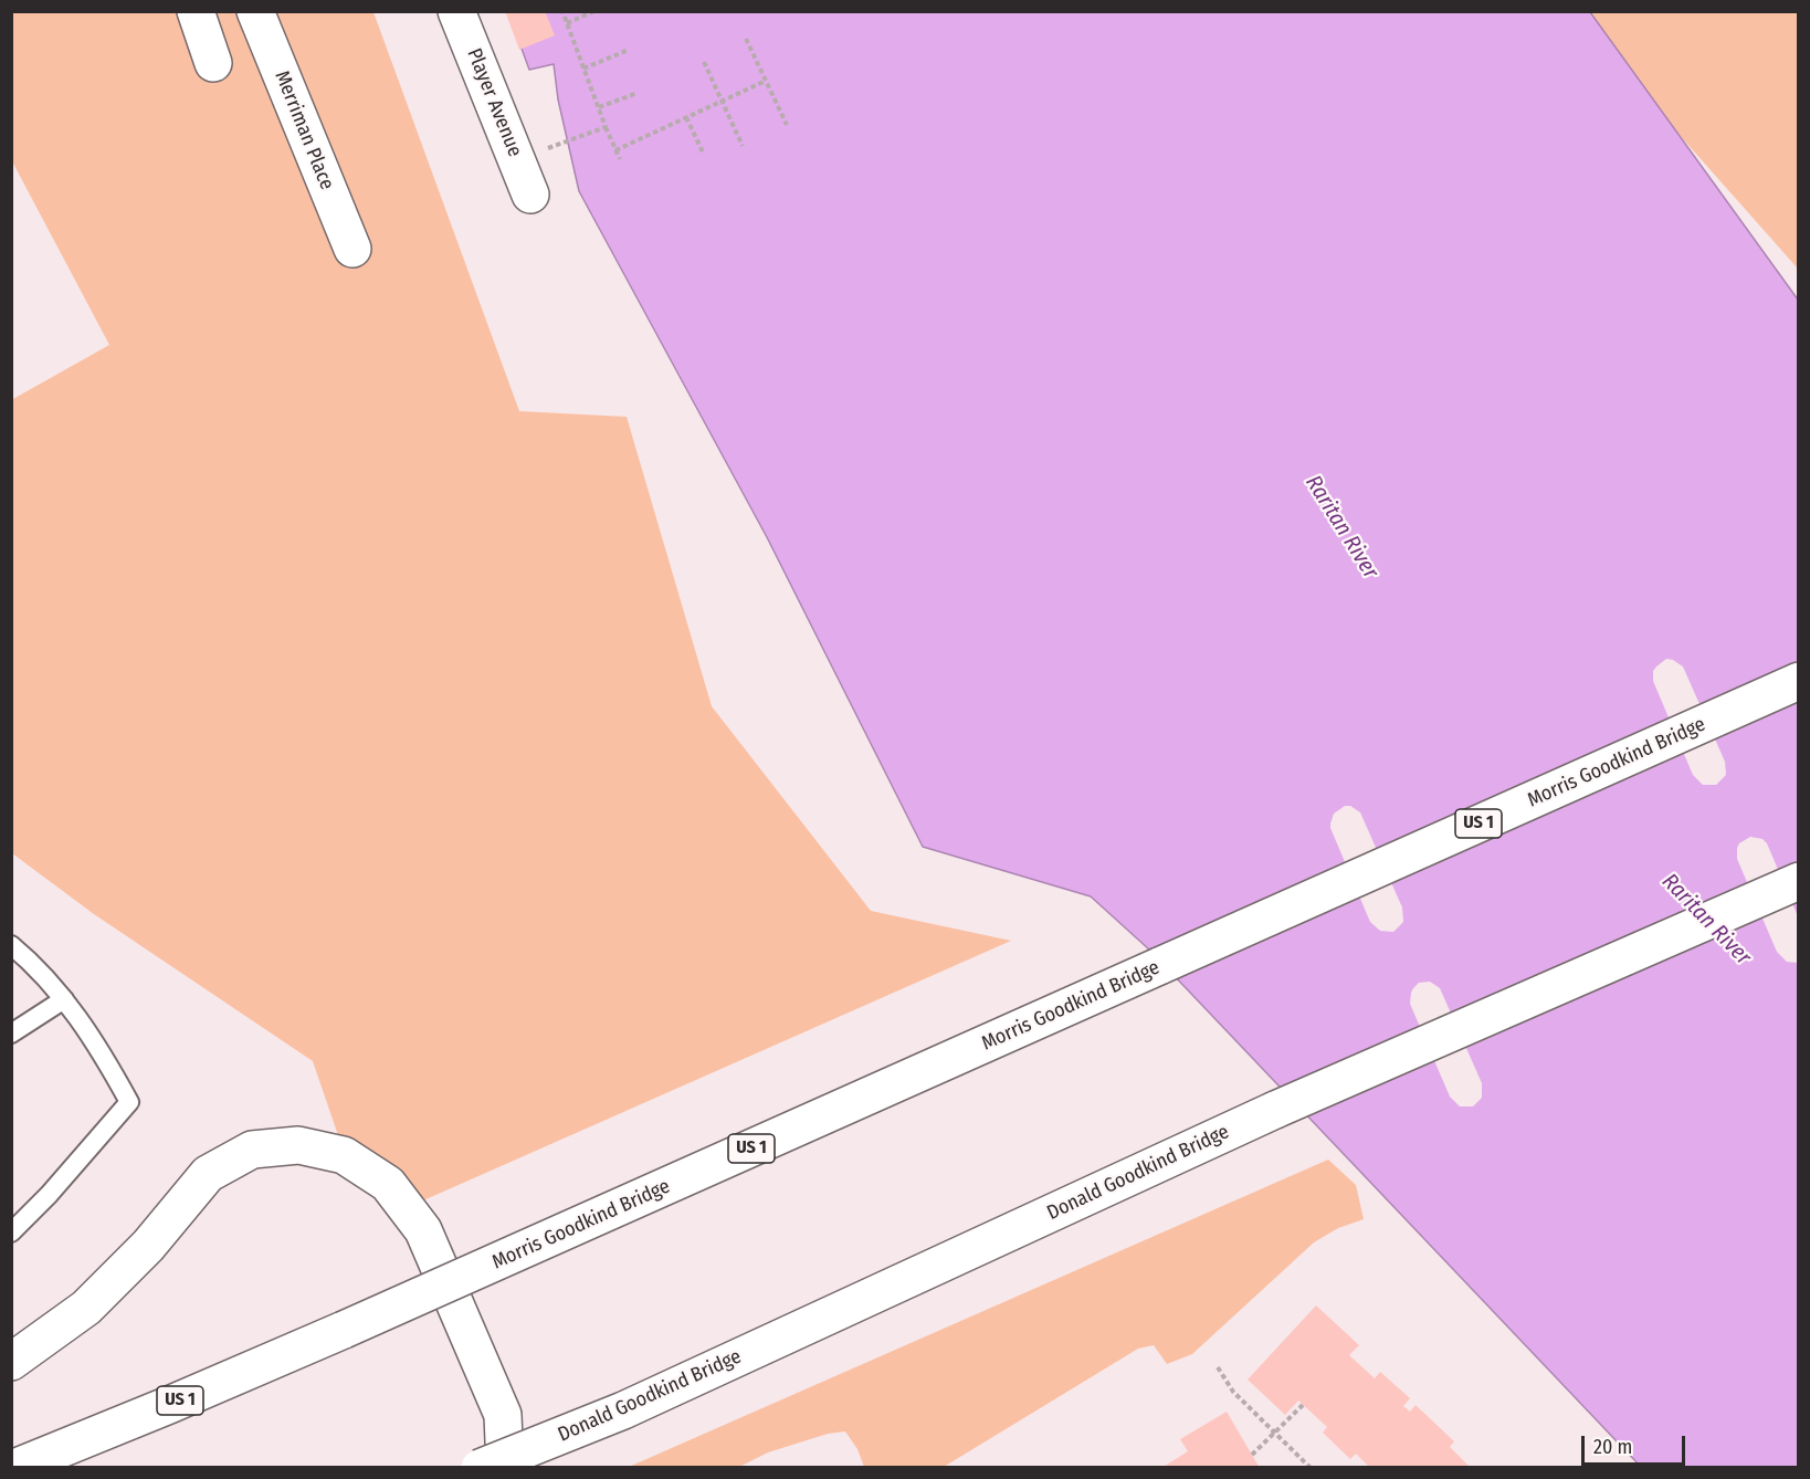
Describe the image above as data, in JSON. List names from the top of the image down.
{
  "streets": {
    "main road": [
      "Player Avenue",
      "Merriman Place",
      "Morris Goodkind Bridge",
      "US 1",
      "Donald Goodkind Bridge"
    ]
  },
  "water": ["Raritan River"],
  "scale_bar": "20 m"
}
